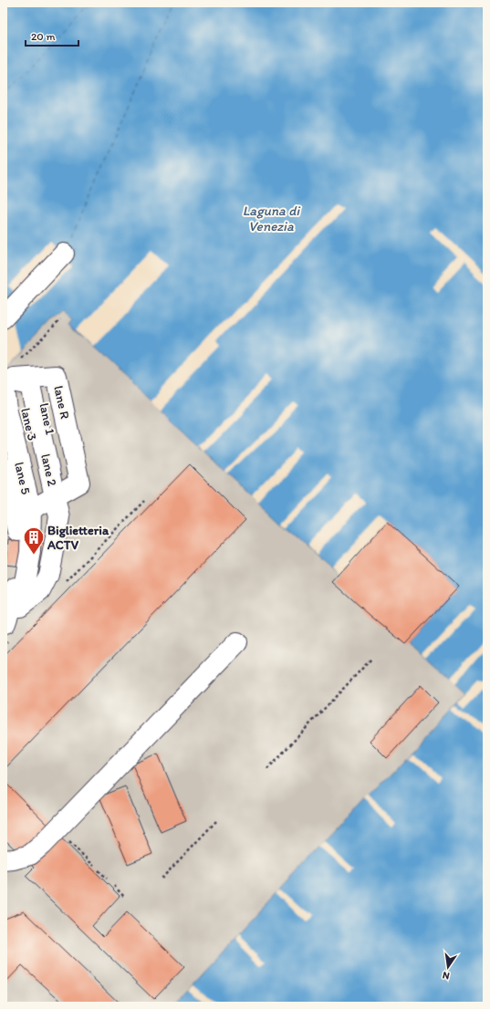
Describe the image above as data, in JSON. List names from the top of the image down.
{
  "streets": {
    "lane": ["lane R", "lane 2", "lane 5"]
  },
  "crossings": [
    ["lane R", "lane 2"],
    ["lane R", "lane 5"],
    ["lane 2", "lane 5"]
  ],
  "water": ["Laguna di Venezia"],
  "places": {
    "building": ["Biglietteria ACTV"]
  },
  "scale_bar": "20 m",
  "north": "bottom"
}
